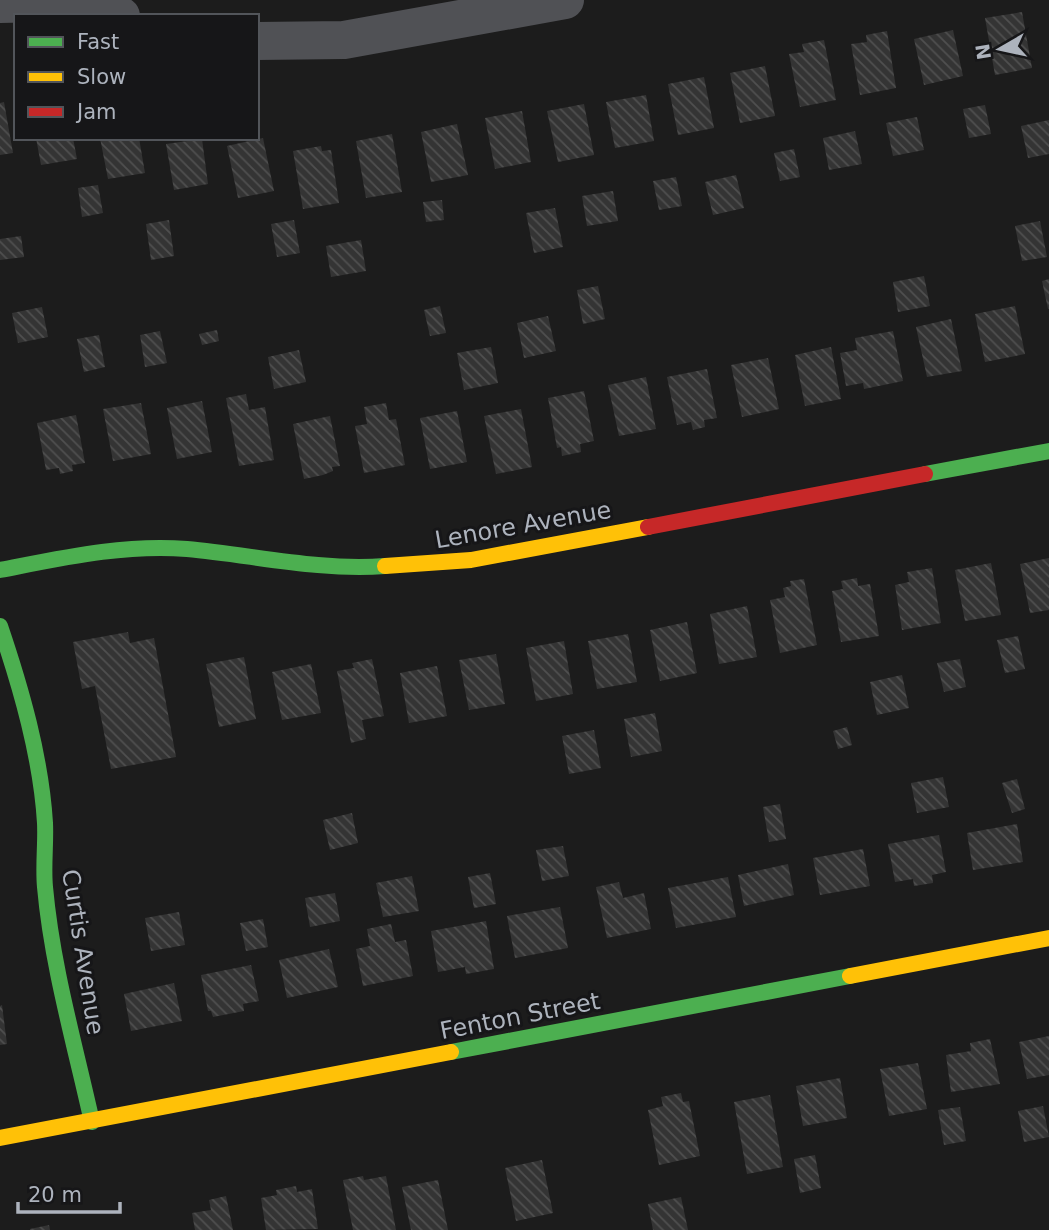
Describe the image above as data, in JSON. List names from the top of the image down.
{
  "streets": {
    "street": ["Lenore Avenue", "Curtis Avenue", "Fenton Street"]
  },
  "crossings": [
    ["Curtis Avenue", "Fenton Street"]
  ],
  "legend": ["Fast", "Slow", "Jam"],
  "scale_bar": "20 m",
  "north": "left"
}
